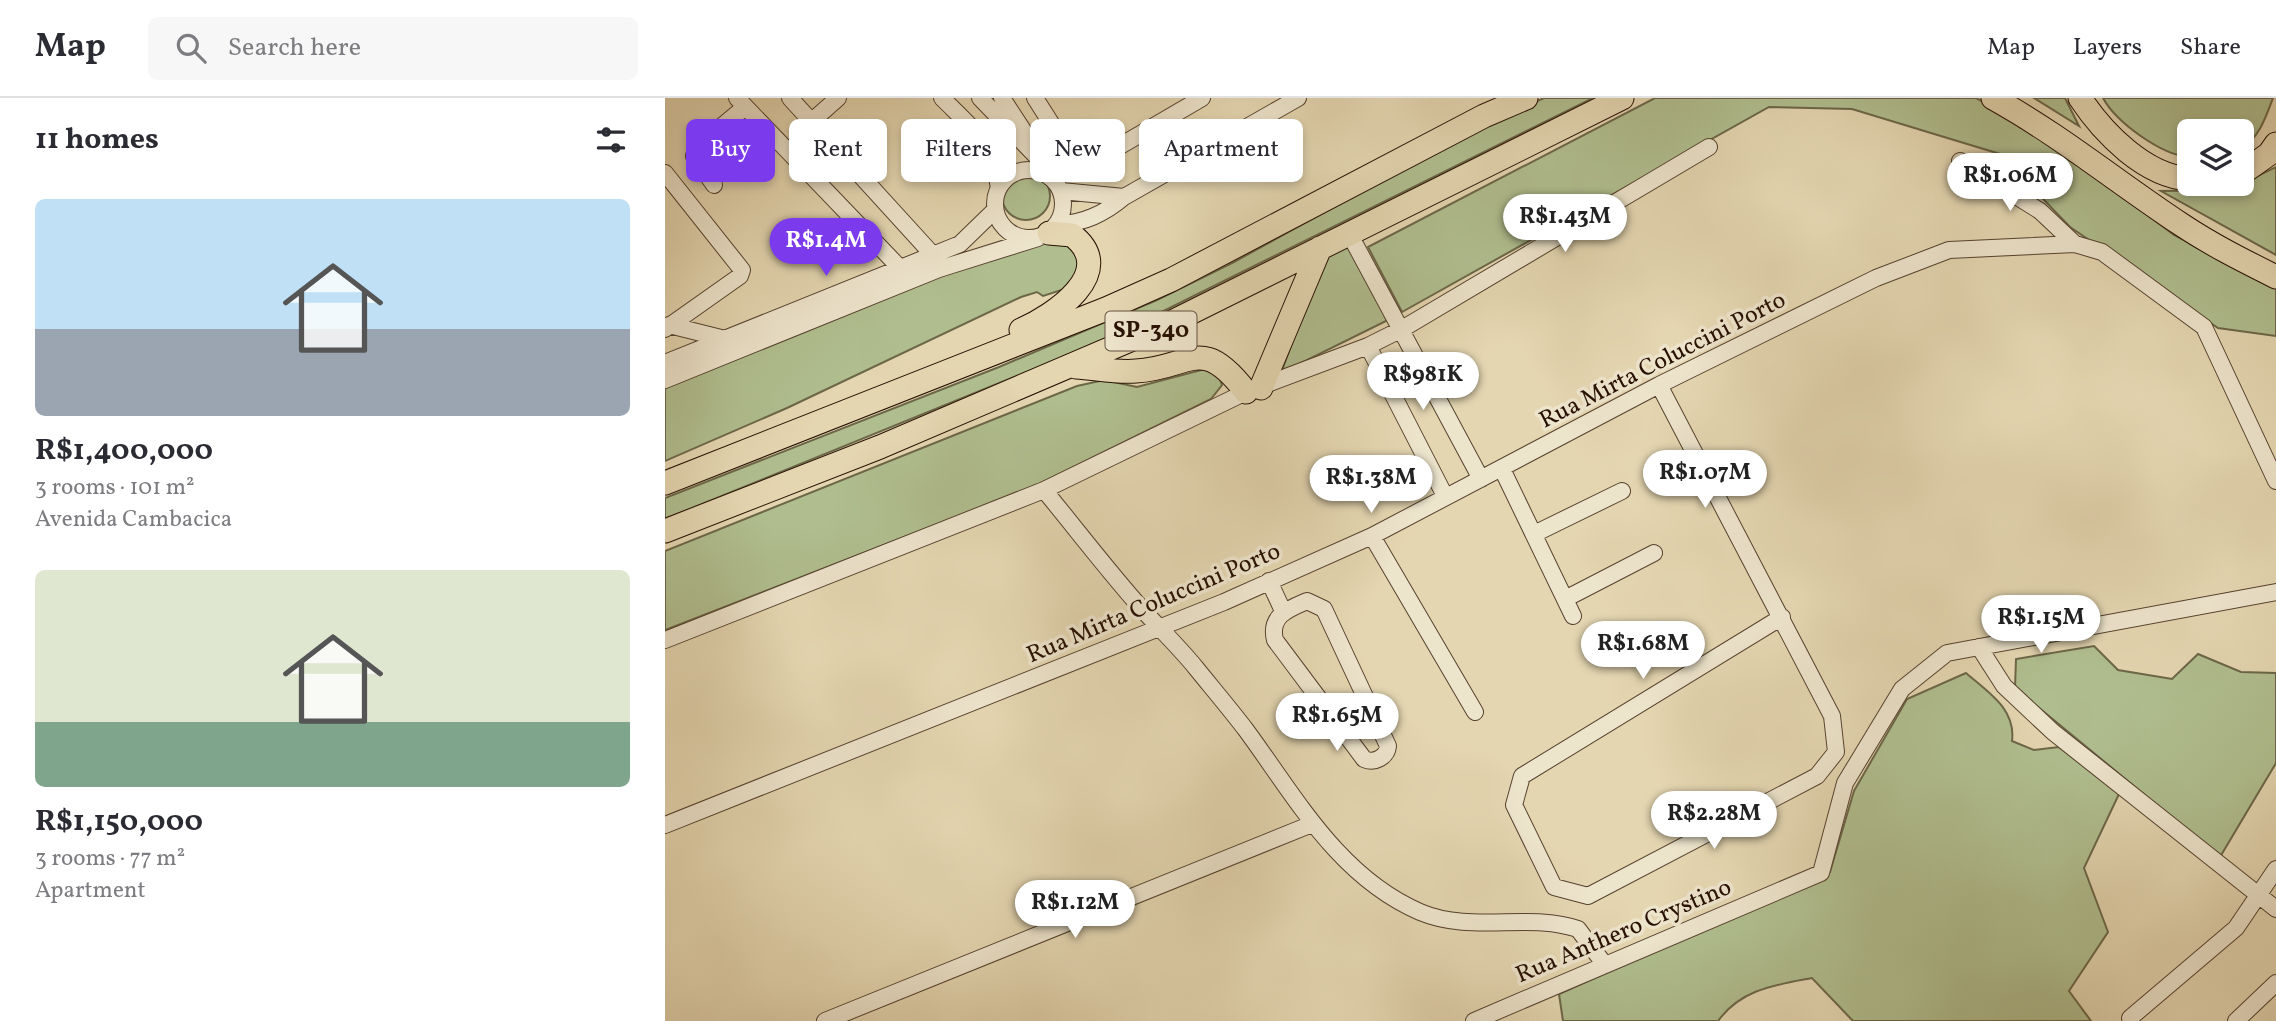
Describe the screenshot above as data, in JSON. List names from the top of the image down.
{
  "streets": {
    "highway": ["SP-340"],
    "street": ["Rua Mirta Coluccini Porto", "Rua Anthero Crystino"]
  },
  "page": {
    "header": "Map",
    "search": "Search here",
    "nav": ["Map", "Layers", "Share"],
    "heading": "11 homes",
    "chip": [
      "Buy",
      "Rent",
      "Filters",
      "New",
      "Apartment"
    ],
    "price": [
      "R$1.06M",
      "R$1.43M",
      "R$1.4M",
      "R$981K",
      "R$1.07M",
      "R$1.38M",
      "R$1.15M",
      "R$1.68M",
      "R$1.65M",
      "R$2.28M",
      "R$1.12M"
    ],
    "list": [
      {
        "name": "R$1,400,000",
        "note": "3 rooms · 101 m² · Avenida Cambacica"
      },
      {
        "name": "R$1,150,000",
        "note": "3 rooms · 77 m² · Apartment"
      }
    ]
  }
}
